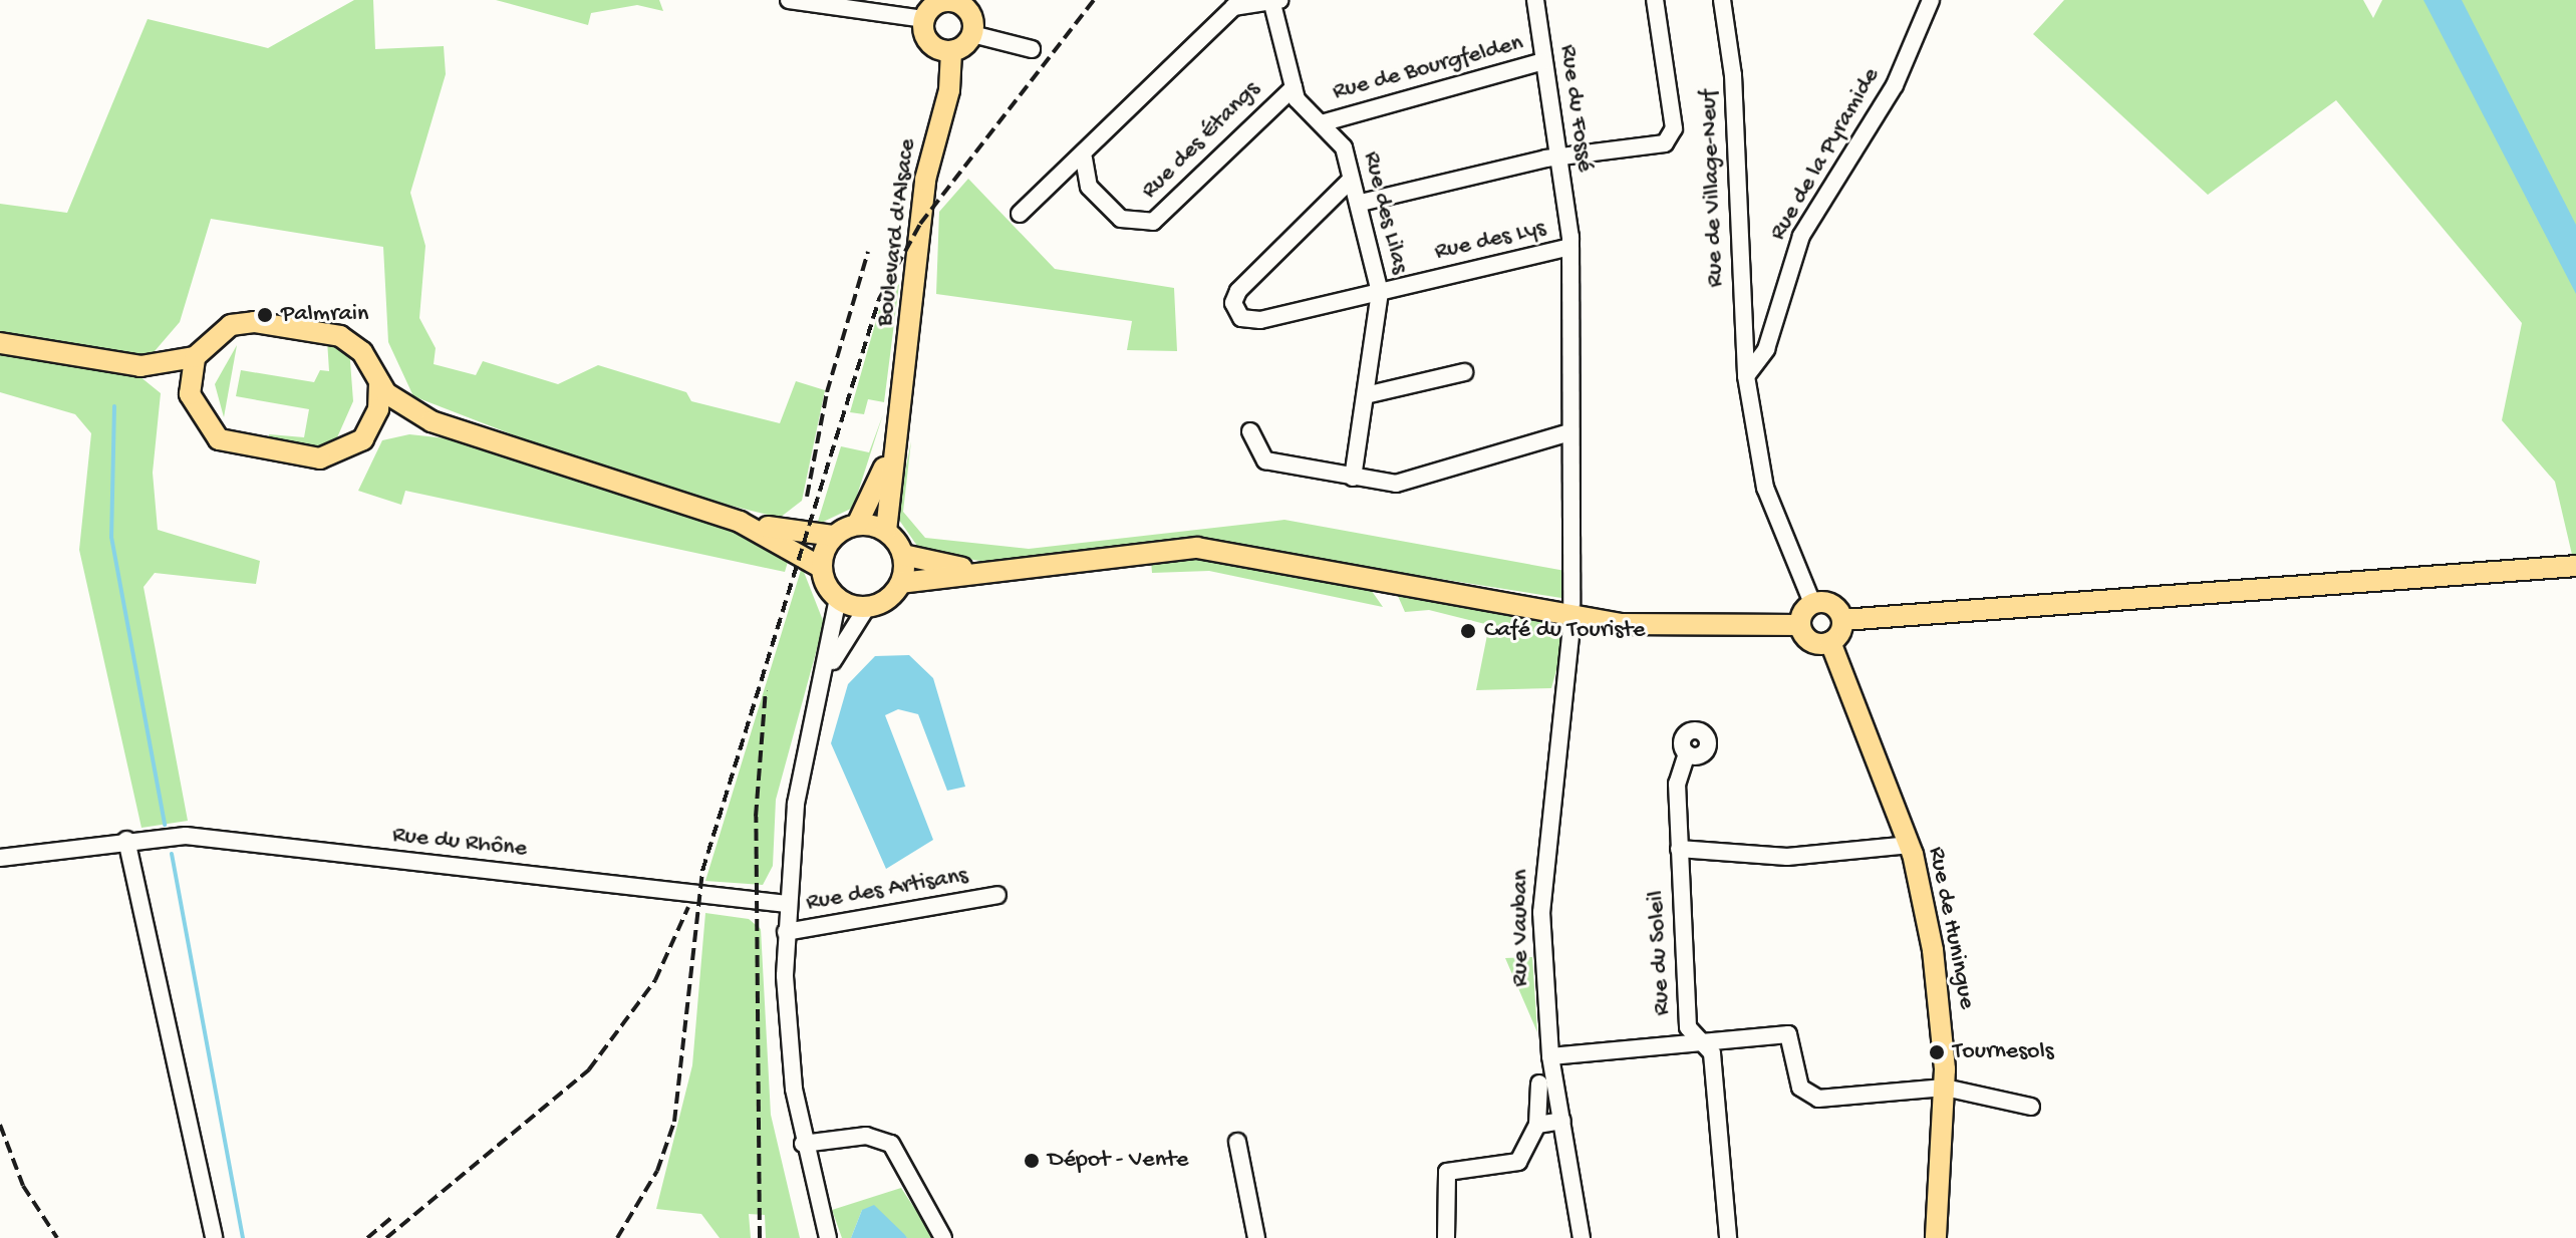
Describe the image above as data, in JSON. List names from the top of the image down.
{
  "streets": {
    "main road": ["Boulevard d'Alsace", "Rue de Huningue"],
    "street": [
      "Rue de Bourgfelden",
      "Rue du Fossé",
      "Rue des Étangs",
      "Rue de la Pyramide",
      "Rue de Village-Neuf",
      "Rue des Lilas",
      "Rue des Lys",
      "Rue du Rhône",
      "Rue des Artisans",
      "Rue Vauban",
      "Rue du Soleil"
    ]
  },
  "crossings": [
    ["Rue de Bourgfelden", "Rue du Fossé"],
    ["Rue de Bourgfelden", "Rue des Lilas"],
    ["Rue du Fossé", "Rue Vauban"],
    ["Rue des Étangs", "Rue des Lilas"],
    ["Rue de la Pyramide", "Rue de Village-Neuf"],
    ["Rue des Lilas", "Rue des Lys"],
    ["Rue des Lys", "Rue Vauban"]
  ],
  "places": [
    "Palmrain",
    "Café du Touriste",
    "Tournesols",
    "Dépot - Vente"
  ]
}
